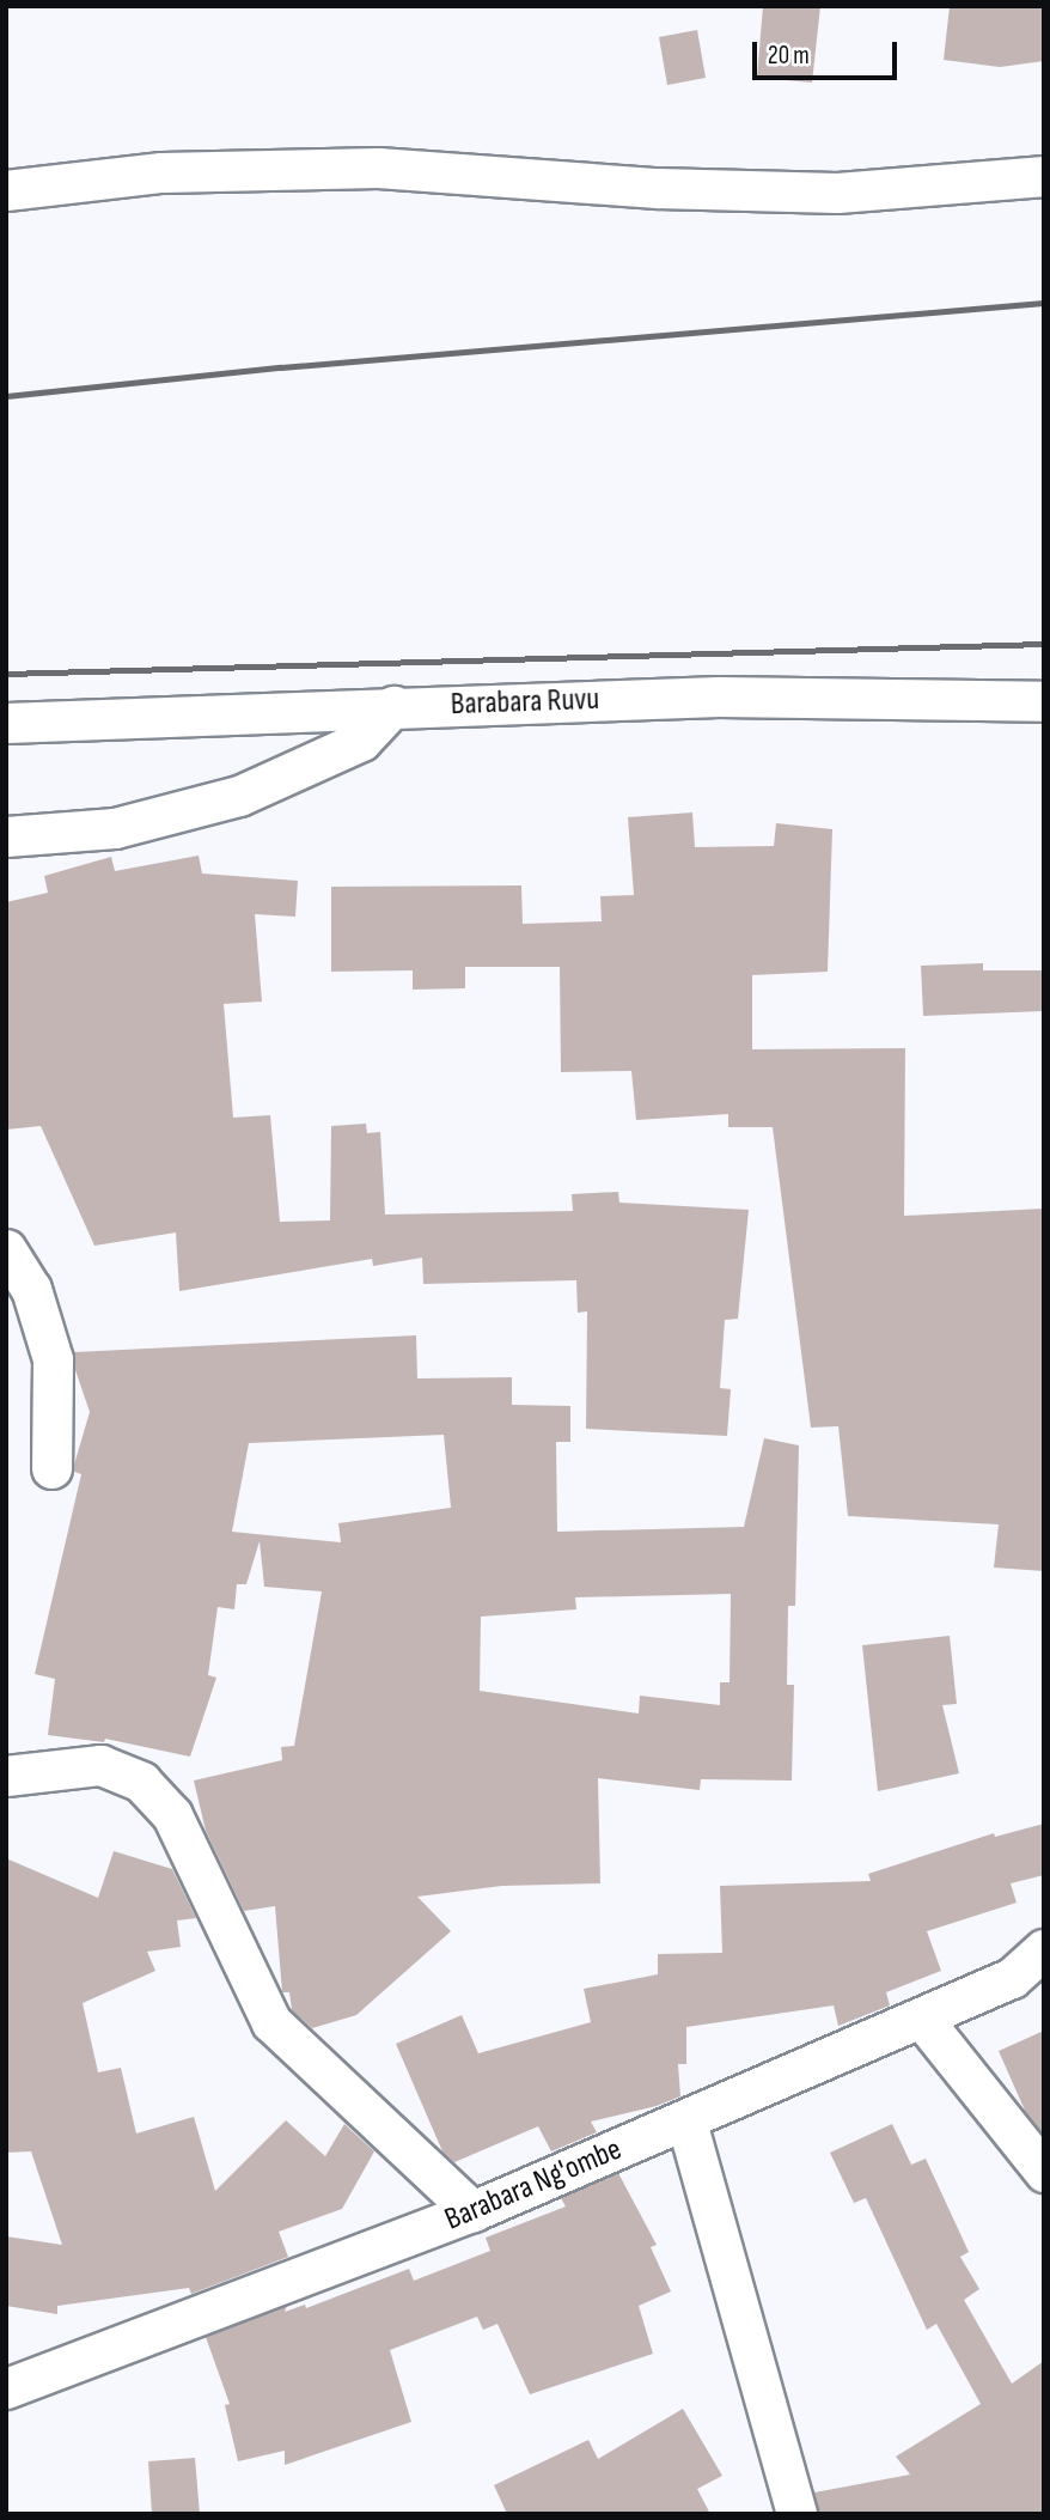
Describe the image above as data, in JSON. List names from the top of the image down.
{
  "streets": {
    "street": ["Barabara Ruvu", "Barabara Ng'ombe"]
  },
  "scale_bar": "20 m"
}
